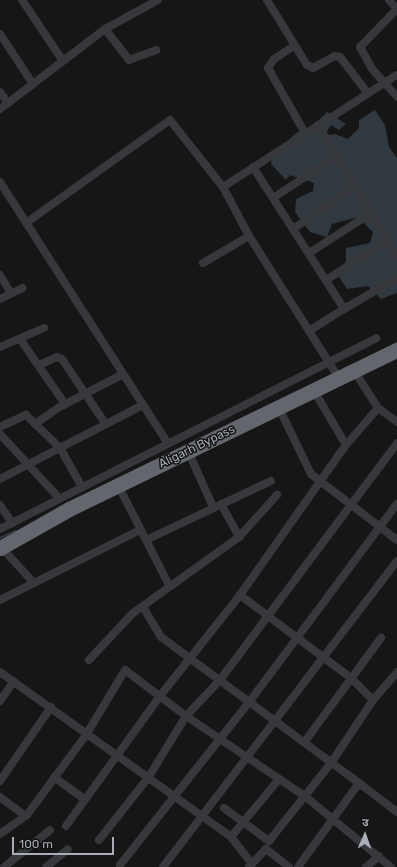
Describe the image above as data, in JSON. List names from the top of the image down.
{
  "streets": {
    "highway": ["Aligarh Bypass"]
  },
  "scale_bar": "100 m",
  "north": "top"
}
